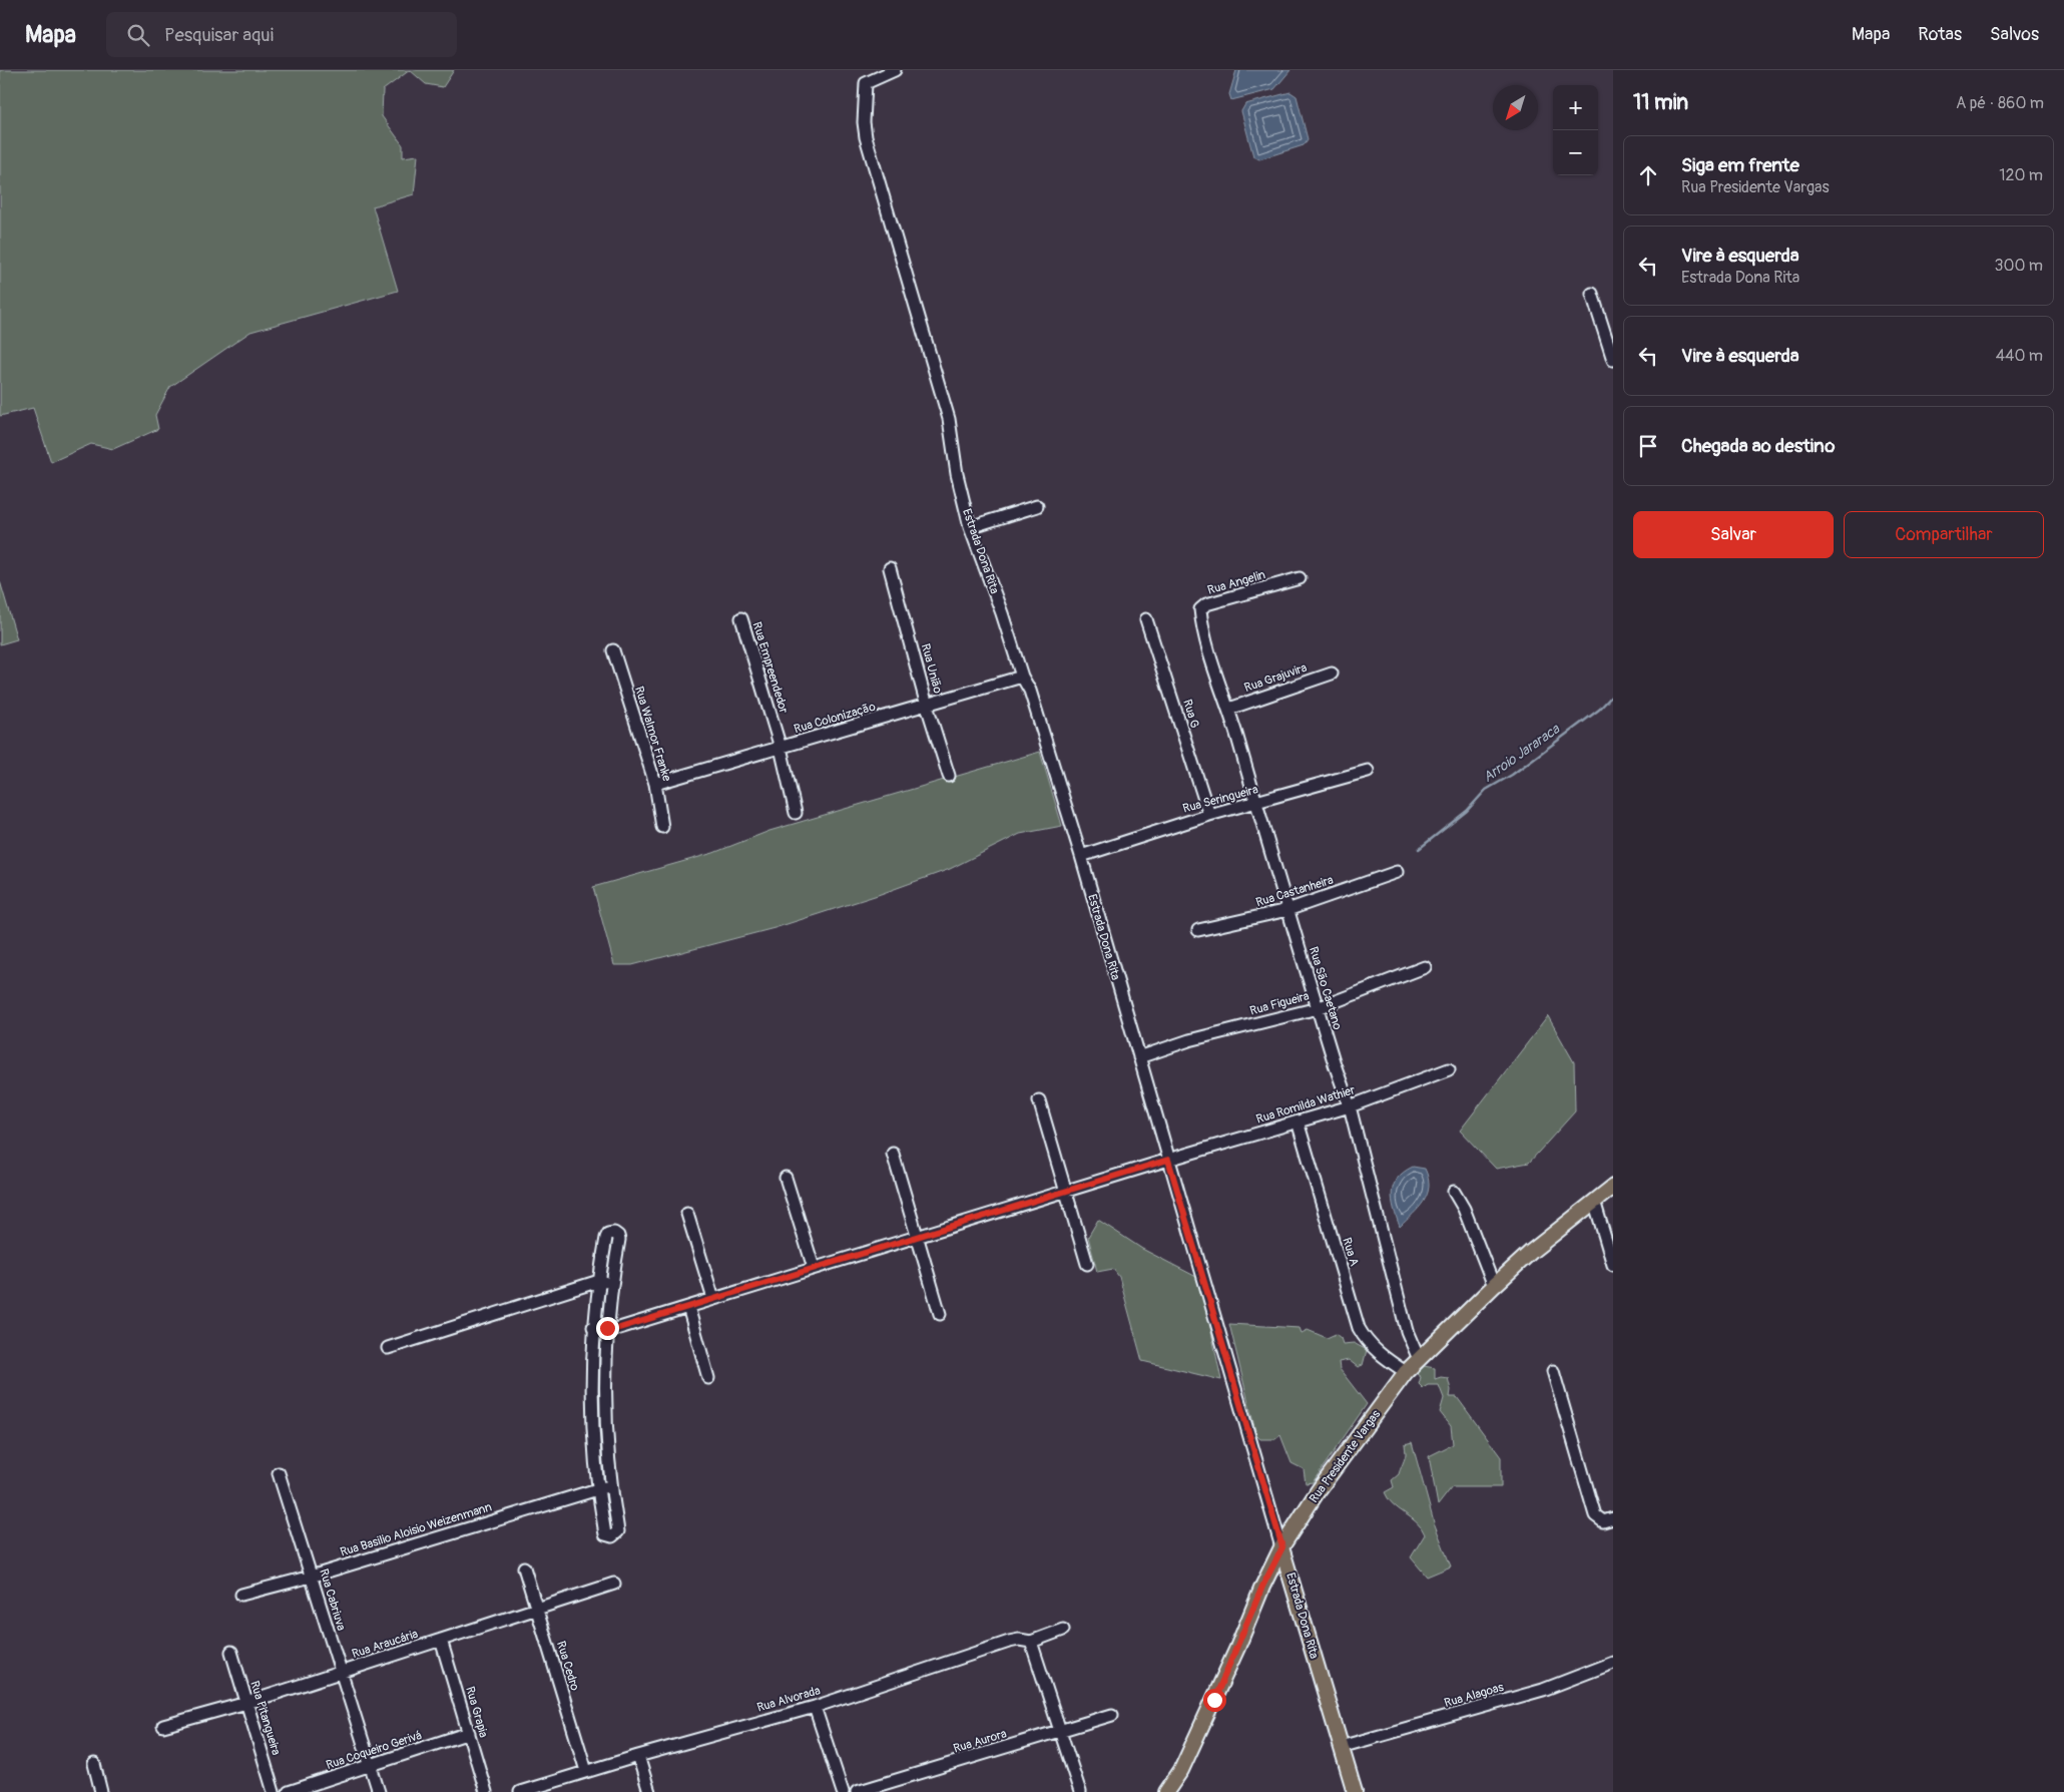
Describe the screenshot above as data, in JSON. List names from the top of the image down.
{
  "streets": {
    "main road": ["Estrada Dona Rita", "Rua Presidente Vargas"],
    "street": [
      "Rua Angelin",
      "Rua Empreendedor",
      "Rua União",
      "Rua Grajuvira",
      "Rua G",
      "Rua Colonização",
      "Rua Walmor Franke",
      "Rua Seringueira",
      "Rua Castanheira",
      "Rua São Caetano",
      "Rua Figueira",
      "Rua Romilda Wathier",
      "Rua A",
      "Rua Basilio Aloisio Weizenmann",
      "Rua Cabriuva",
      "Rua Araucária",
      "Rua Cedro",
      "Rua Alagoas",
      "Rua Alvorada",
      "Rua Grapia",
      "Rua Pitangueira",
      "Rua Aurora",
      "Rua Coqueiro Gerivá"
    ]
  },
  "crossings": [
    ["Estrada Dona Rita", "Rua Colonização"],
    ["Estrada Dona Rita", "Rua Seringueira"],
    ["Estrada Dona Rita", "Rua Figueira"],
    ["Estrada Dona Rita", "Rua Romilda Wathier"],
    ["Estrada Dona Rita", "Rua Presidente Vargas"],
    ["Estrada Dona Rita", "Rua Alagoas"],
    ["Rua Angelin", "Rua São Caetano"],
    ["Rua Empreendedor", "Rua Colonização"],
    ["Rua União", "Rua Colonização"],
    ["Rua Grajuvira", "Rua São Caetano"],
    ["Rua G", "Rua Seringueira"],
    ["Rua Colonização", "Rua Walmor Franke"],
    ["Rua Seringueira", "Rua São Caetano"],
    ["Rua Castanheira", "Rua São Caetano"],
    ["Rua São Caetano", "Rua Figueira"],
    ["Rua São Caetano", "Rua Romilda Wathier"],
    ["Rua São Caetano", "Rua Presidente Vargas"],
    ["Rua Romilda Wathier", "Rua A"],
    ["Rua A", "Rua Presidente Vargas"],
    ["Rua Basilio Aloisio Weizenmann", "Rua Cabriuva"],
    ["Rua Cabriuva", "Rua Araucária"],
    ["Rua Cabriuva", "Rua Coqueiro Gerivá"],
    ["Rua Araucária", "Rua Cedro"],
    ["Rua Araucária", "Rua Grapia"],
    ["Rua Araucária", "Rua Pitangueira"],
    ["Rua Cedro", "Rua Alvorada"],
    ["Rua Grapia", "Rua Coqueiro Gerivá"]
  ],
  "water": ["Arroio Jararaca"],
  "north": "bottom left",
  "page": {
    "header": "Mapa",
    "search": "Pesquisar aqui",
    "nav": ["Mapa", "Rotas", "Salvos"],
    "heading": ["11 min", "A pé · 860 m"],
    "map_buttons": ["+", "−"],
    "list": [
      ["Siga em frente", "Rua Presidente Vargas", "120 m"],
      ["Vire à esquerda", "Estrada Dona Rita", "300 m"],
      ["Vire à esquerda", "440 m"],
      "Chegada ao destino"
    ],
    "buttons": ["Salvar", "Compartilhar"]
  }
}
